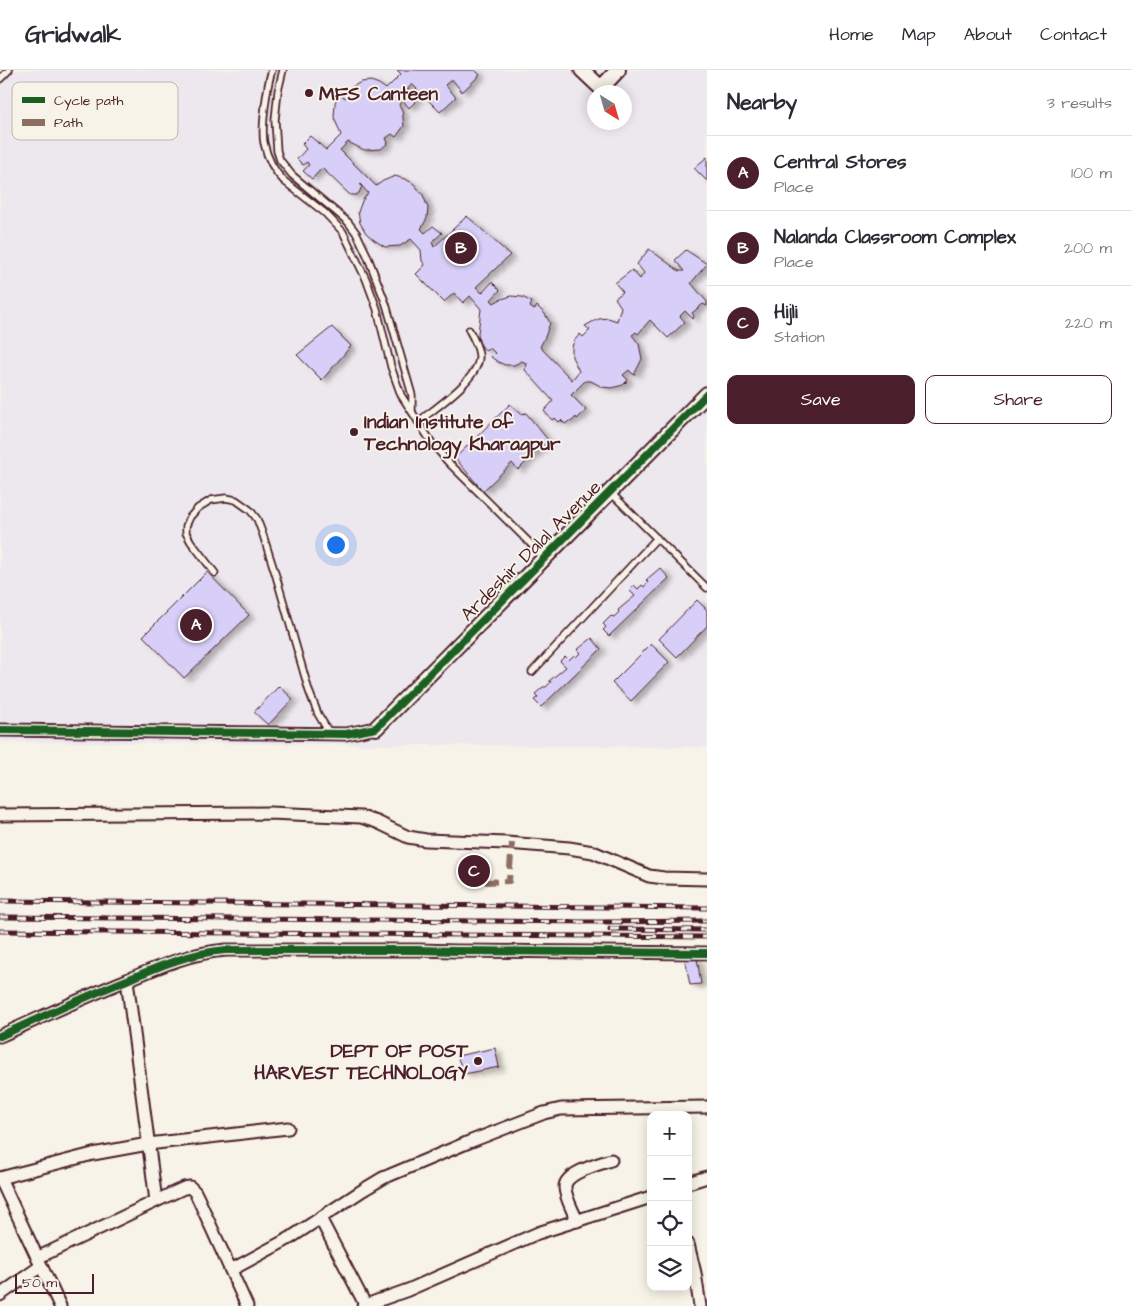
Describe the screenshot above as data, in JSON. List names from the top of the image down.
{
  "streets": {
    "street": ["Ardeshir Dalal Avenue"]
  },
  "places": ["MFS Canteen", "Indian Institute of Technology Kharagpur", "DEPT OF POST HARVEST TECHNOLOGY"],
  "legend": ["Cycle path", "Path"],
  "scale_bar": "50 m",
  "north": "bottom right",
  "page": {
    "header": "Gridwalk",
    "nav": [
      "Home",
      "Map",
      "About",
      "Contact"
    ],
    "heading": ["Nearby", "3 results"],
    "list": [
      {
        "mark": "A",
        "name": "Central Stores",
        "note": "Place",
        "value": "100 m"
      },
      {
        "mark": "B",
        "name": "Nalanda Classroom Complex",
        "note": "Place",
        "value": "200 m"
      },
      {
        "mark": "C",
        "name": "Hijli",
        "note": "Station",
        "value": "220 m"
      }
    ],
    "pins": ["B", "A", "C"],
    "buttons": ["Save", "Share"],
    "map_buttons": ["+", "−"],
    "scale": "50 m"
  }
}
